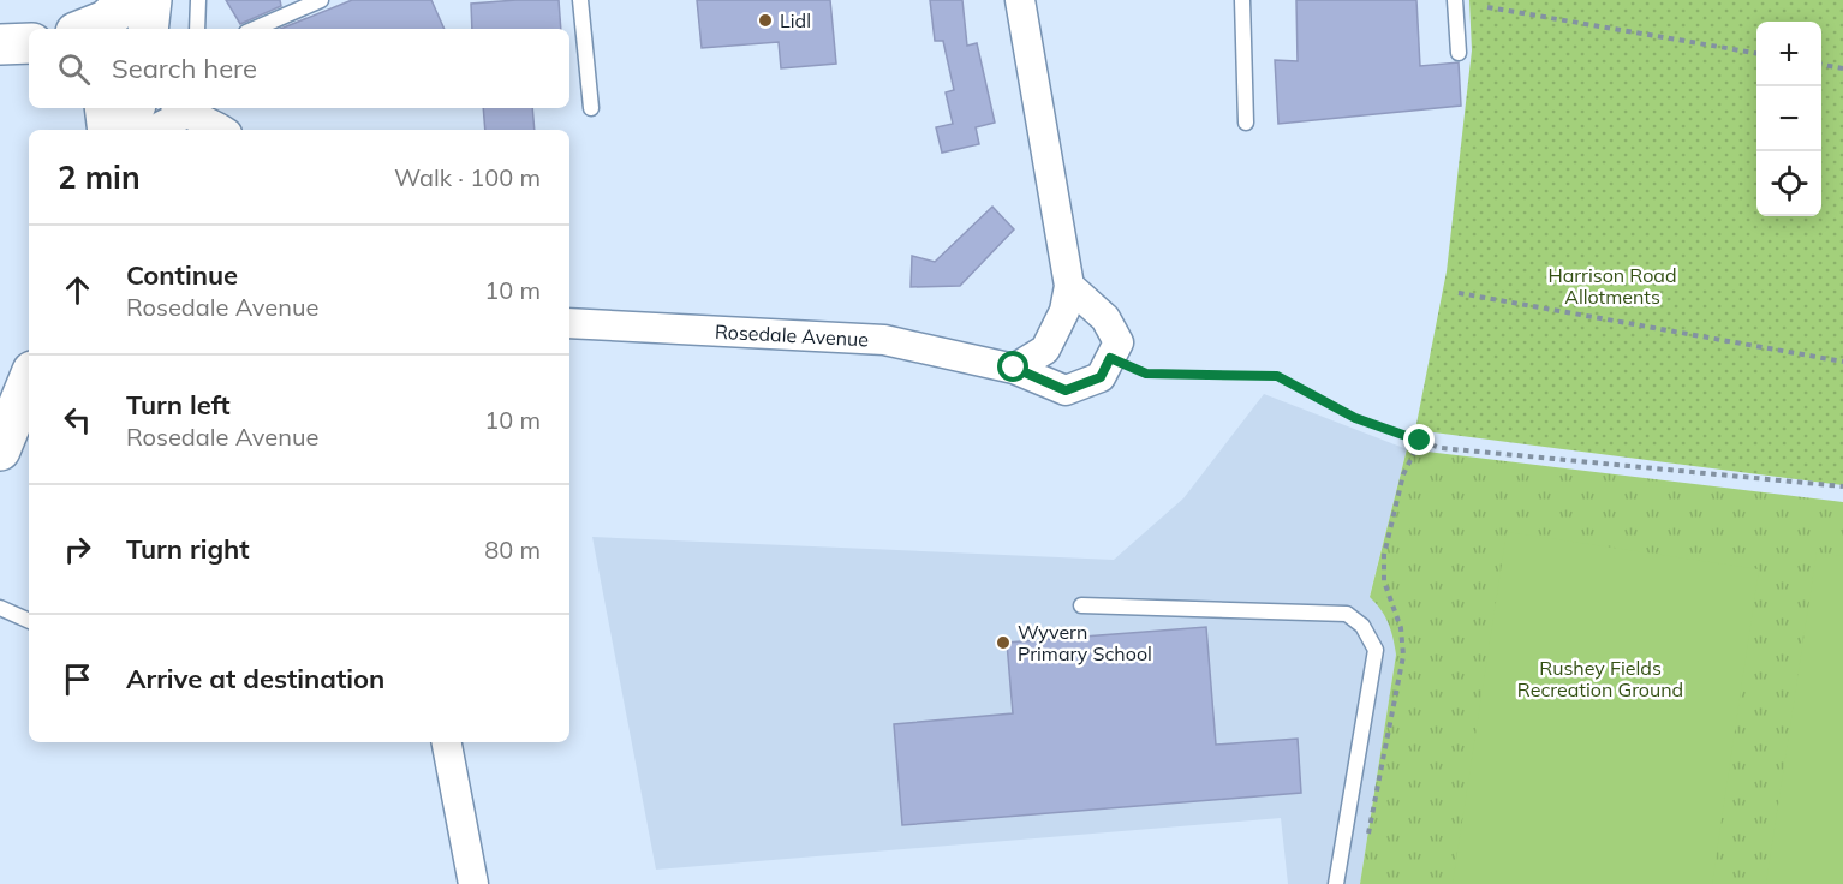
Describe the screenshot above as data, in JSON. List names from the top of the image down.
{
  "streets": {
    "street": ["Rosedale Avenue"]
  },
  "parks": ["Harrison Road Allotments", "Rushey Fields Recreation Ground"],
  "places": ["Lidl", "Wyvern Primary School"],
  "page": {
    "map_buttons": ["+", "−"],
    "search": "Search here",
    "heading": ["2 min", "Walk · 100 m"],
    "list": [
      ["Continue", "Rosedale Avenue", "10 m"],
      ["Turn left", "Rosedale Avenue", "10 m"],
      ["Turn right", "80 m"],
      "Arrive at destination"
    ]
  }
}
